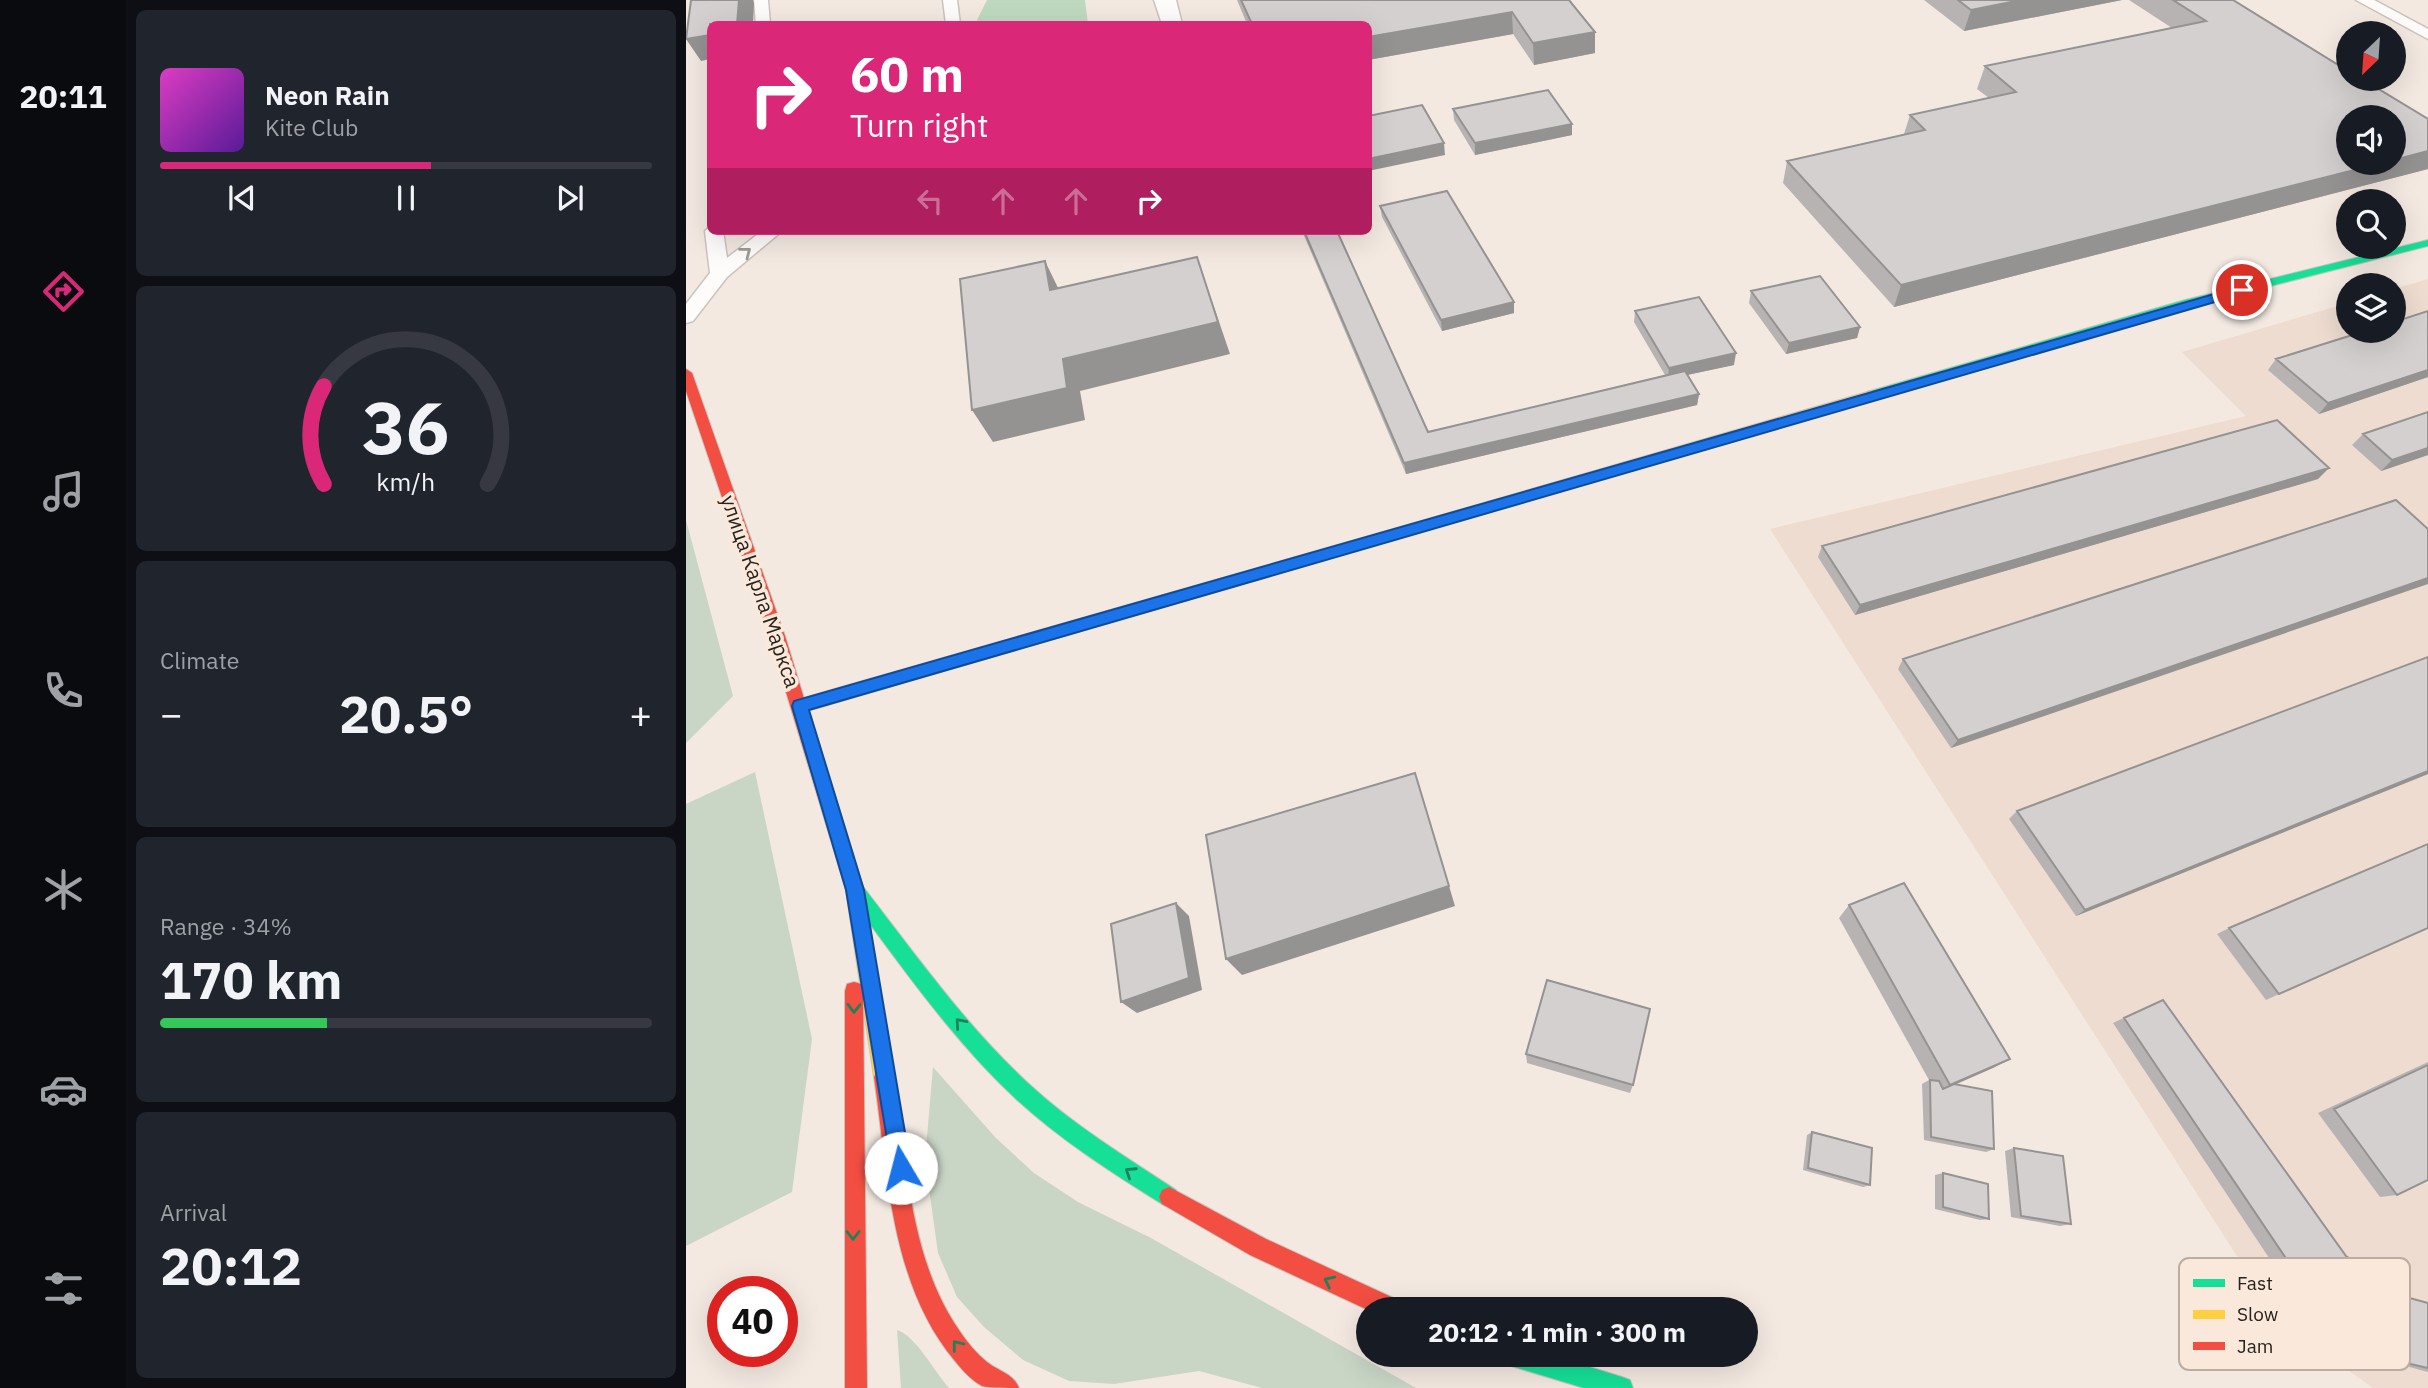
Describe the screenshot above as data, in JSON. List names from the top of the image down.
{
  "streets": {
    "street": ["улица Карла Маркса"]
  },
  "legend": ["Fast", "Slow", "Jam"],
  "north": "bottom left",
  "page": {
    "tabs": "20:11",
    "turn": ["60 m", "Turn right"],
    "song": ["Neon Rain", "Kite Club"],
    "tile": [
      "Climate",
      ["Range · 34%", "170 km"],
      ["Arrival", "20:12"]
    ],
    "heat": ["−", "20.5°", "+"],
    "limit": "40",
    "trip": "20:12 · 1 min · 300 m",
    "gauge": ["36", "km/h"]
  }
}
